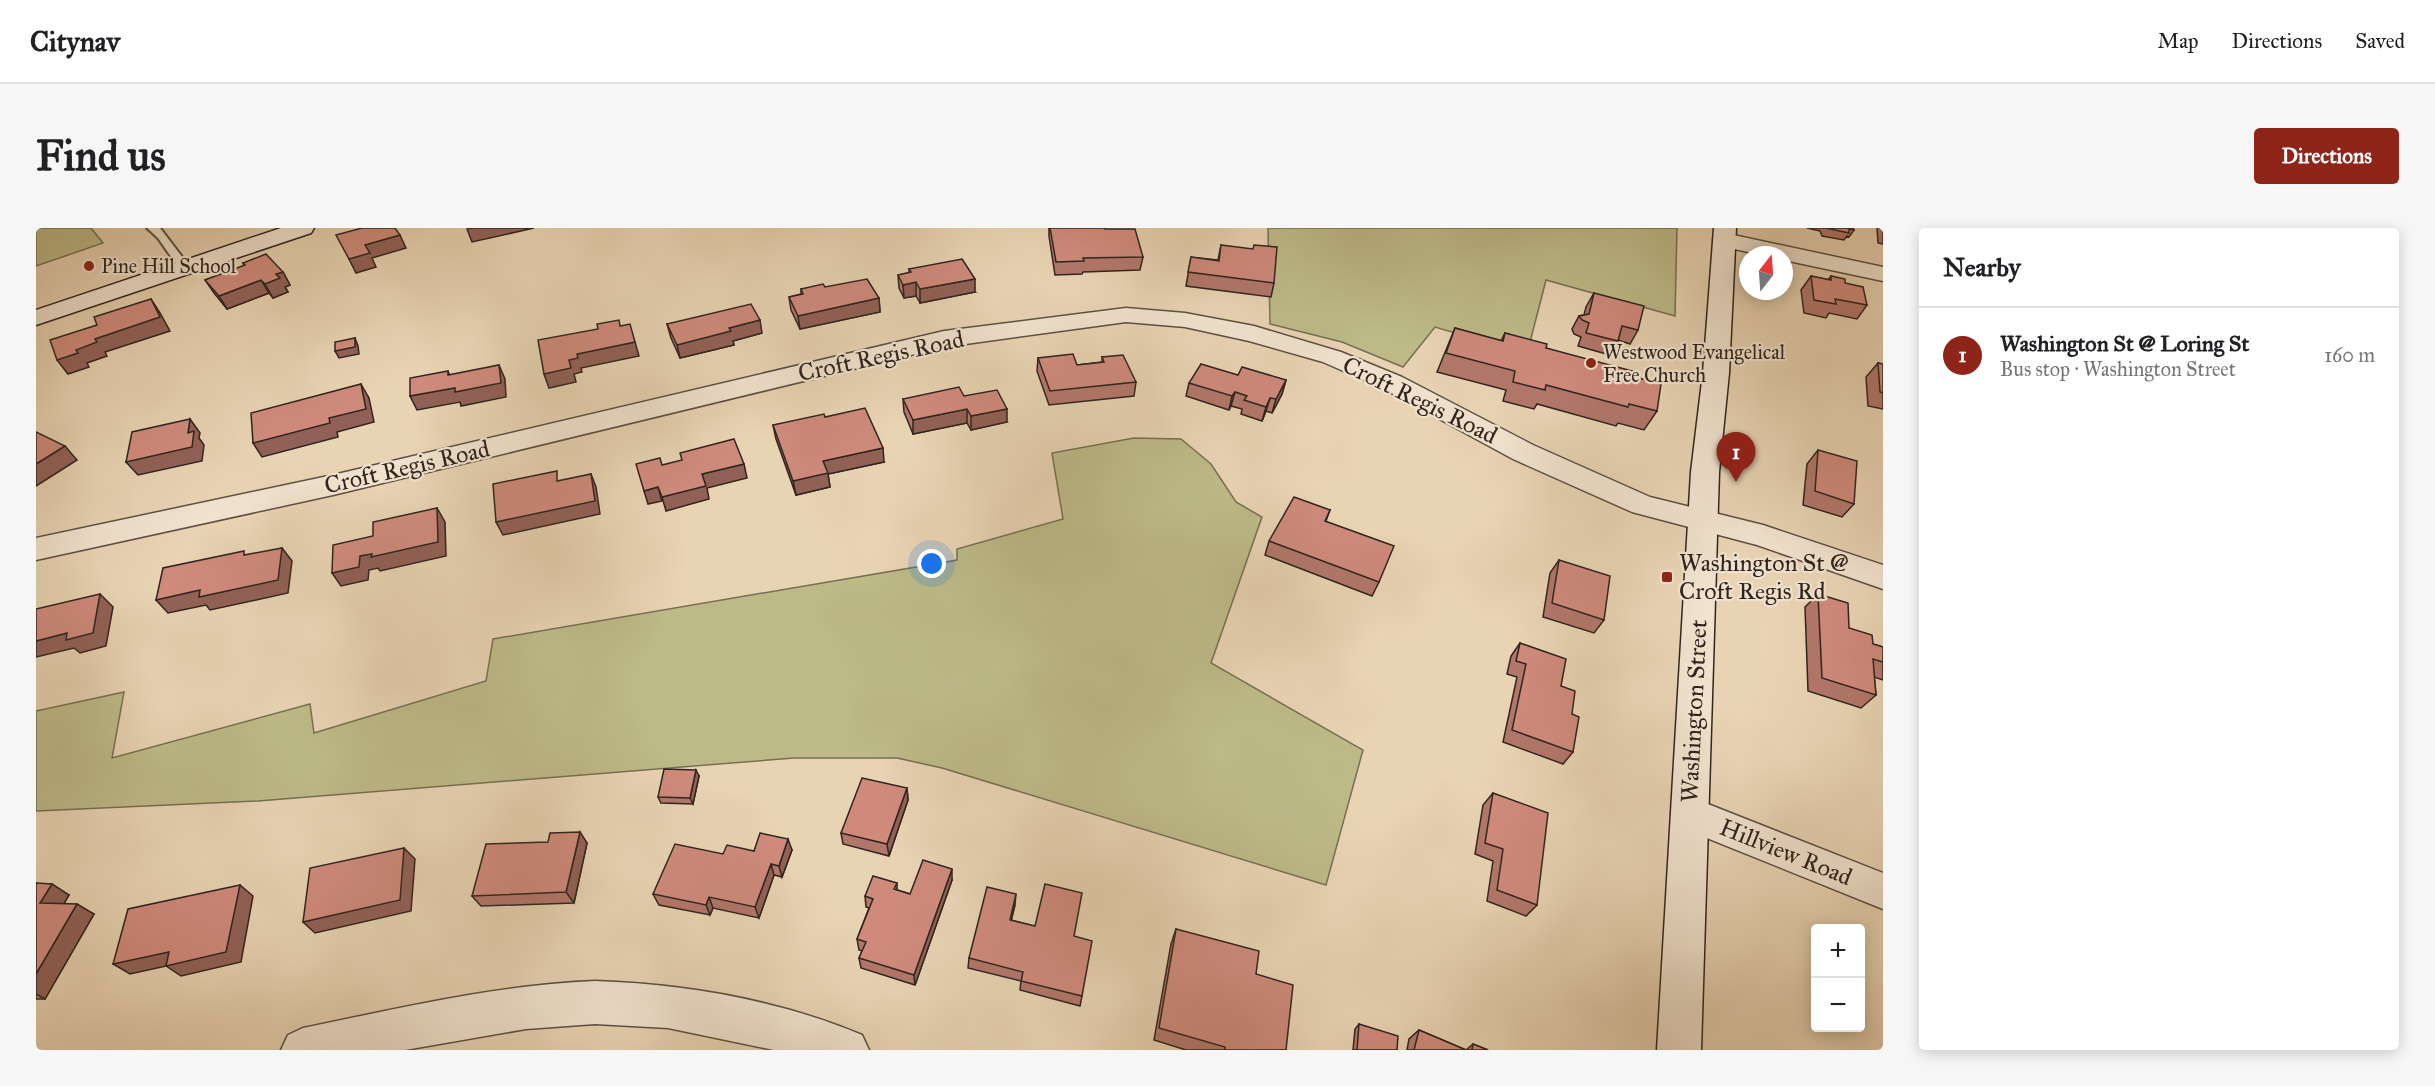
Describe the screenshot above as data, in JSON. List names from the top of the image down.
{
  "streets": {
    "street": ["Croft Regis Road", "Washington Street", "Hillview Road"]
  },
  "crossings": [
    ["Croft Regis Road", "Washington Street"],
    ["Washington Street", "Hillview Road"]
  ],
  "places": {
    "other": ["Pine Hill School", "Westwood Evangelical Free Church"],
    "transit": ["Washington St @ Croft Regis Rd"]
  },
  "north": "top",
  "page": {
    "header": "Citynav",
    "nav": ["Map", "Directions", "Saved"],
    "buttons": "Directions",
    "title": "Find us",
    "heading": "Nearby",
    "list": [
      {
        "mark": "1",
        "name": "Washington St @ Loring St",
        "note": "Bus stop · Washington Street",
        "value": "160 m"
      }
    ],
    "pins": "1",
    "map_buttons": ["+", "−"]
  }
}
